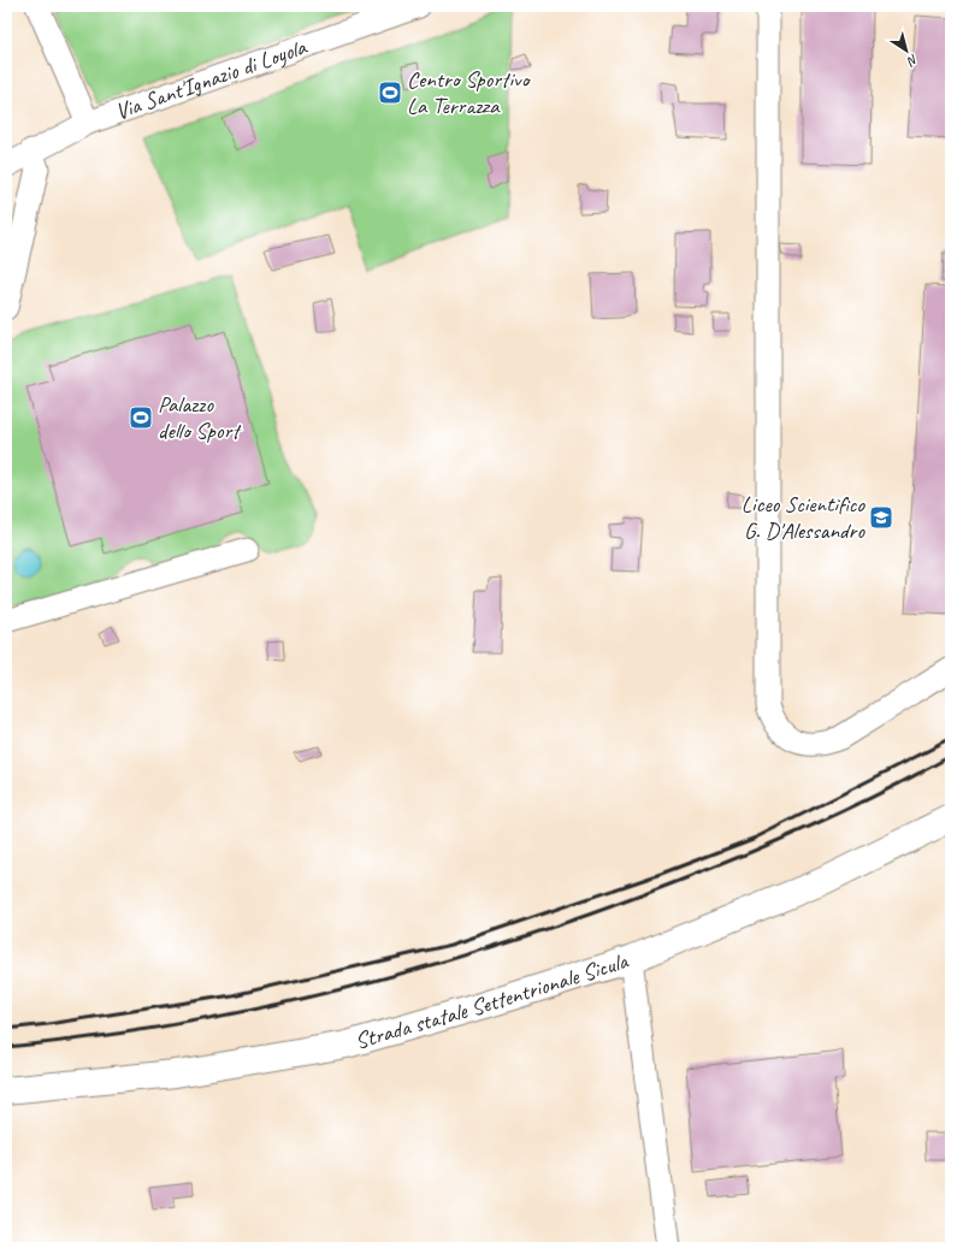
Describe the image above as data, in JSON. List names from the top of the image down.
{
  "streets": {
    "main road": ["Strada statale Settentrionale Sicula"],
    "street": ["Via Sant'Ignazio di Loyola"]
  },
  "places": {
    "sports": ["Centro Sportivo La Terrazza", "Palazzo dello Sport"],
    "school or university": ["Liceo Scientifico G. D'Alessandro"]
  },
  "north": "bottom right"
}
